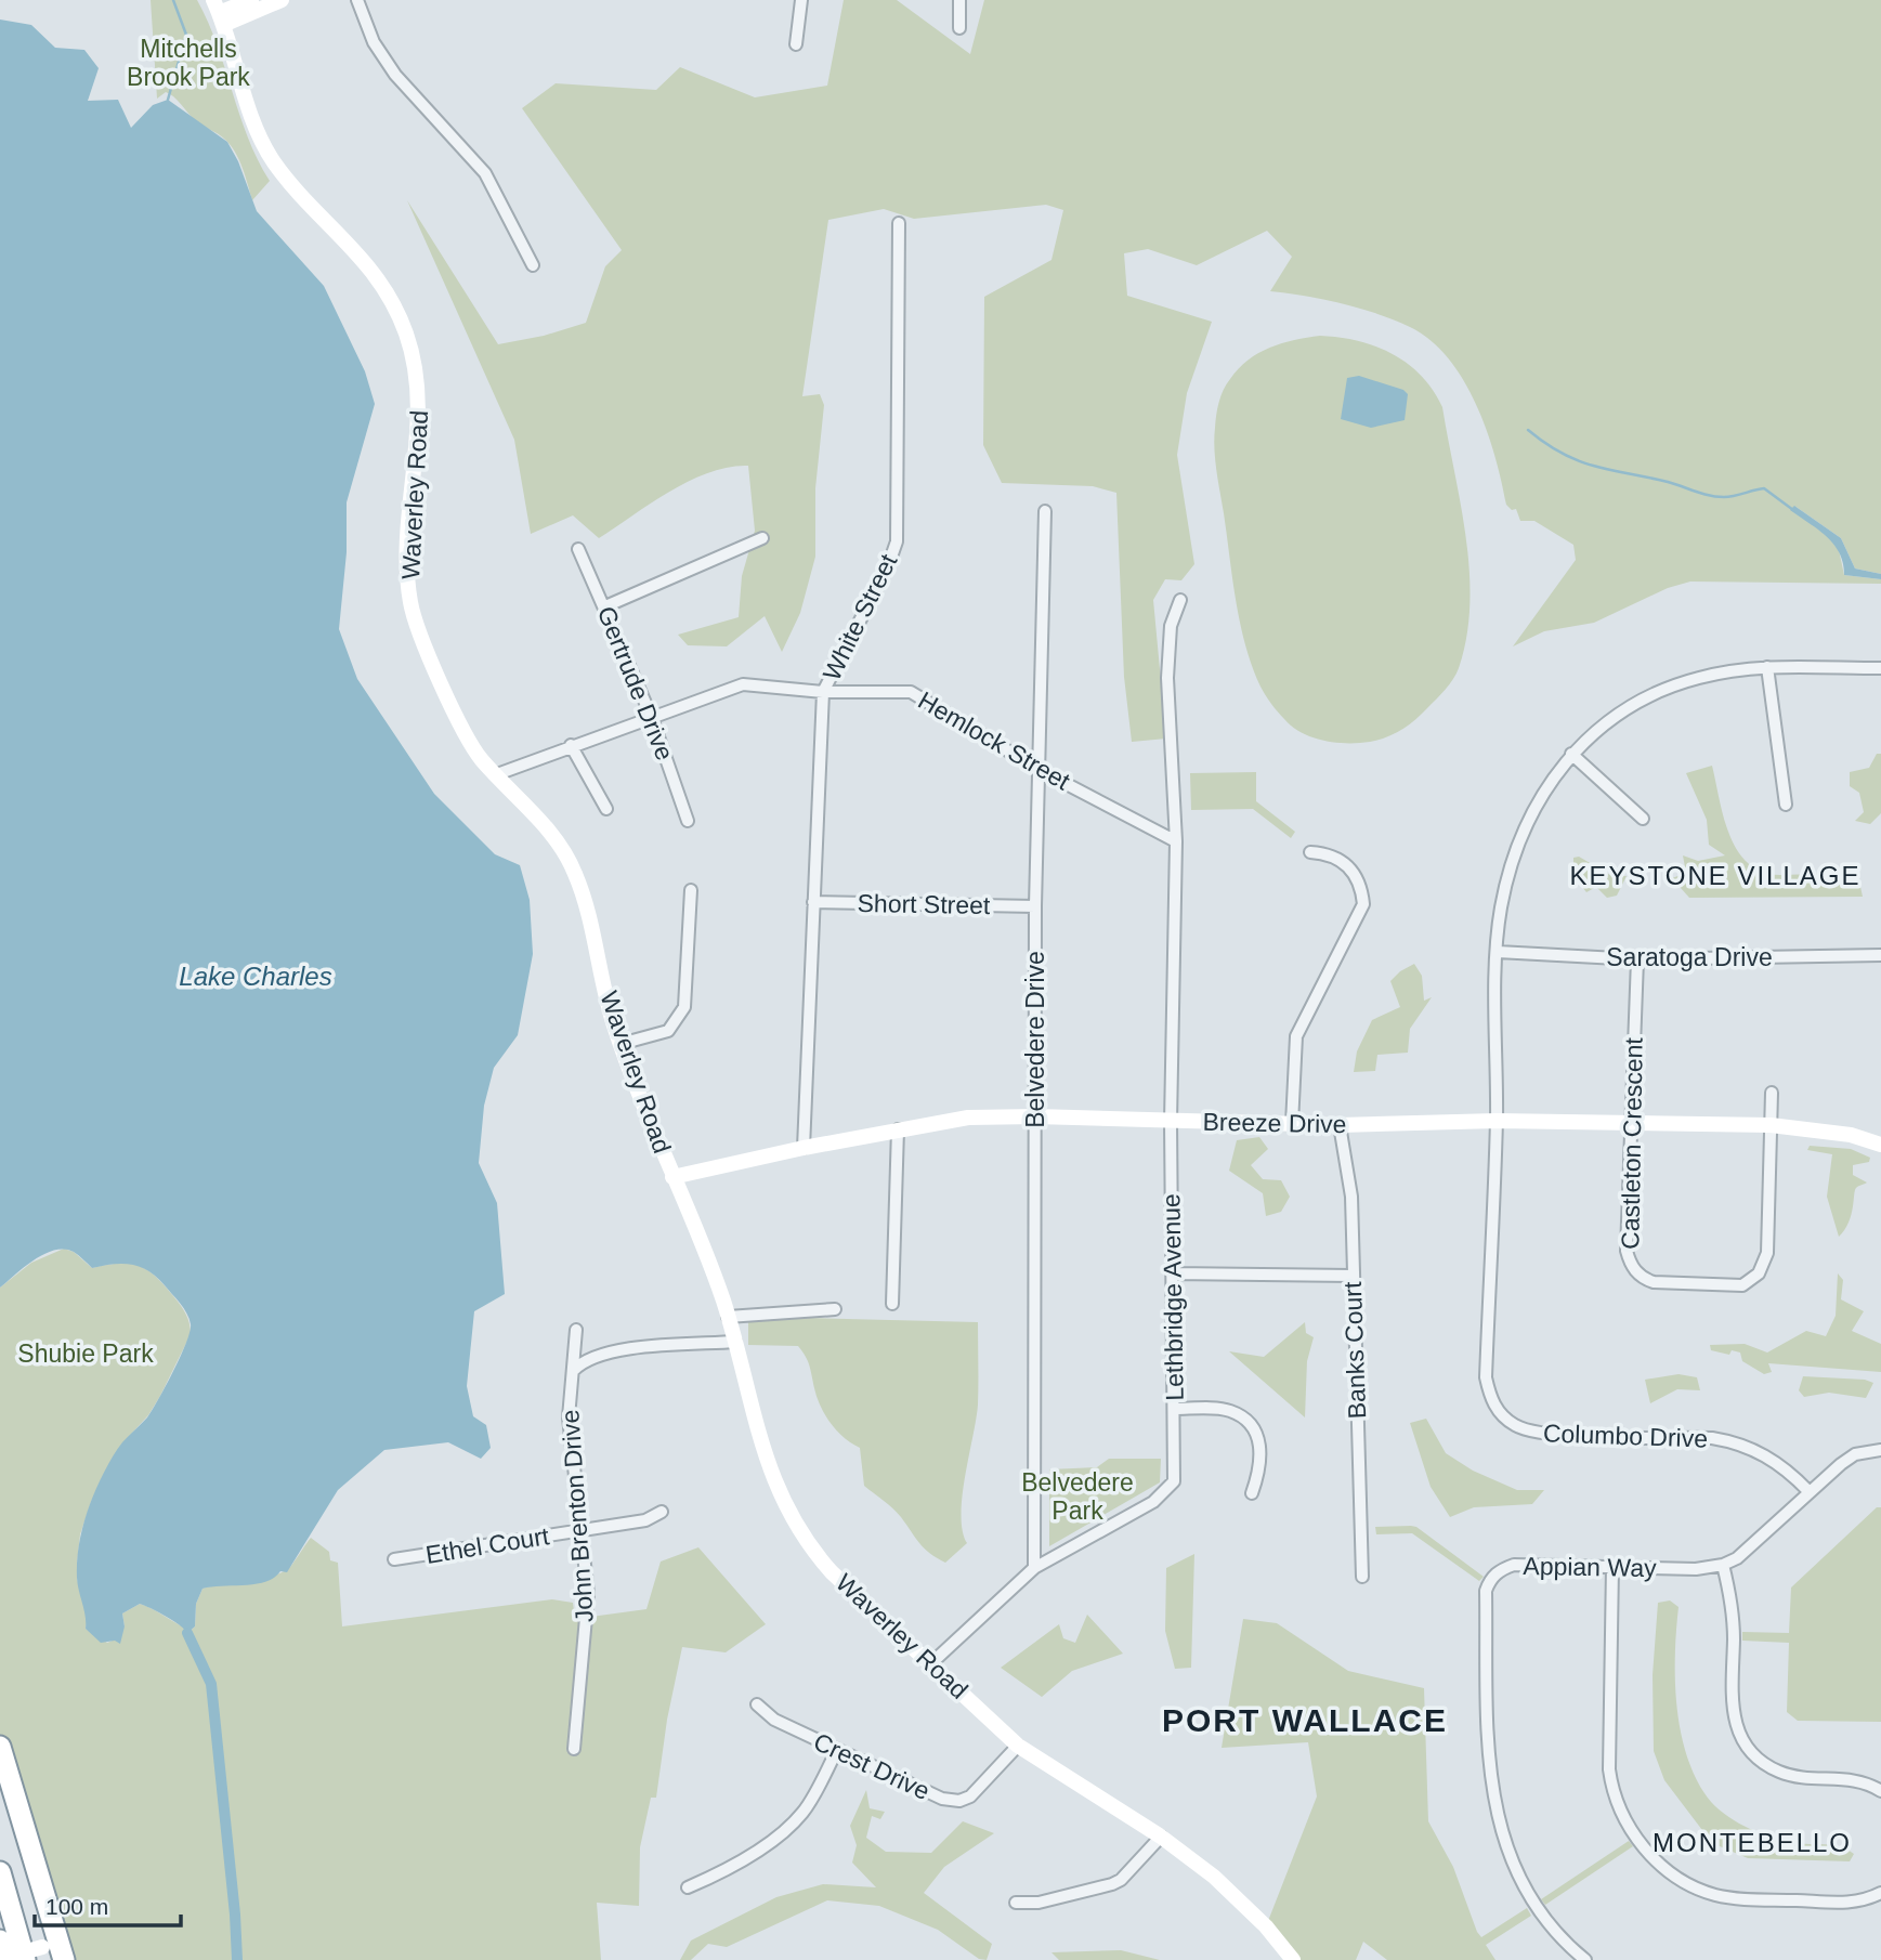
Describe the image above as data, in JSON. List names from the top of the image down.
{
  "streets": {
    "main road": ["Waverley Road", "Breeze Drive"],
    "street": [
      "White Street",
      "Gertrude Drive",
      "Hemlock Street",
      "Short Street",
      "Saratoga Drive",
      "Belvedere Drive",
      "Castleton Crescent",
      "Lethbridge Avenue",
      "Banks Court",
      "Columbo Drive",
      "John Brenton Drive",
      "Ethel Court",
      "Appian Way",
      "Crest Drive"
    ]
  },
  "crossings": [
    ["Waverley Road", "Hemlock Street"],
    ["Waverley Road", "Breeze Drive"],
    ["Waverley Road", "Lethbridge Avenue"],
    ["Waverley Road", "Crest Drive"],
    ["White Street", "Hemlock Street"],
    ["White Street", "Short Street"],
    ["White Street", "Breeze Drive"],
    ["Gertrude Drive", "Hemlock Street"],
    ["Hemlock Street", "Belvedere Drive"],
    ["Hemlock Street", "Lethbridge Avenue"],
    ["Short Street", "Belvedere Drive"],
    ["Saratoga Drive", "Castleton Crescent"],
    ["Saratoga Drive", "Columbo Drive"],
    ["Belvedere Drive", "Breeze Drive"],
    ["Belvedere Drive", "Lethbridge Avenue"],
    ["Breeze Drive", "Castleton Crescent"],
    ["Breeze Drive", "Lethbridge Avenue"],
    ["Breeze Drive", "Banks Court"],
    ["Breeze Drive", "Columbo Drive"],
    ["Columbo Drive", "Appian Way"],
    ["John Brenton Drive", "Ethel Court"]
  ],
  "districts": ["KEYSTONE VILLAGE", "PORT WALLACE", "MONTEBELLO"],
  "water": ["Lake Charles"],
  "parks": ["Mitchells Brook Park", "Shubie Park", "Belvedere Park"],
  "scale_bar": "100 m"
}
